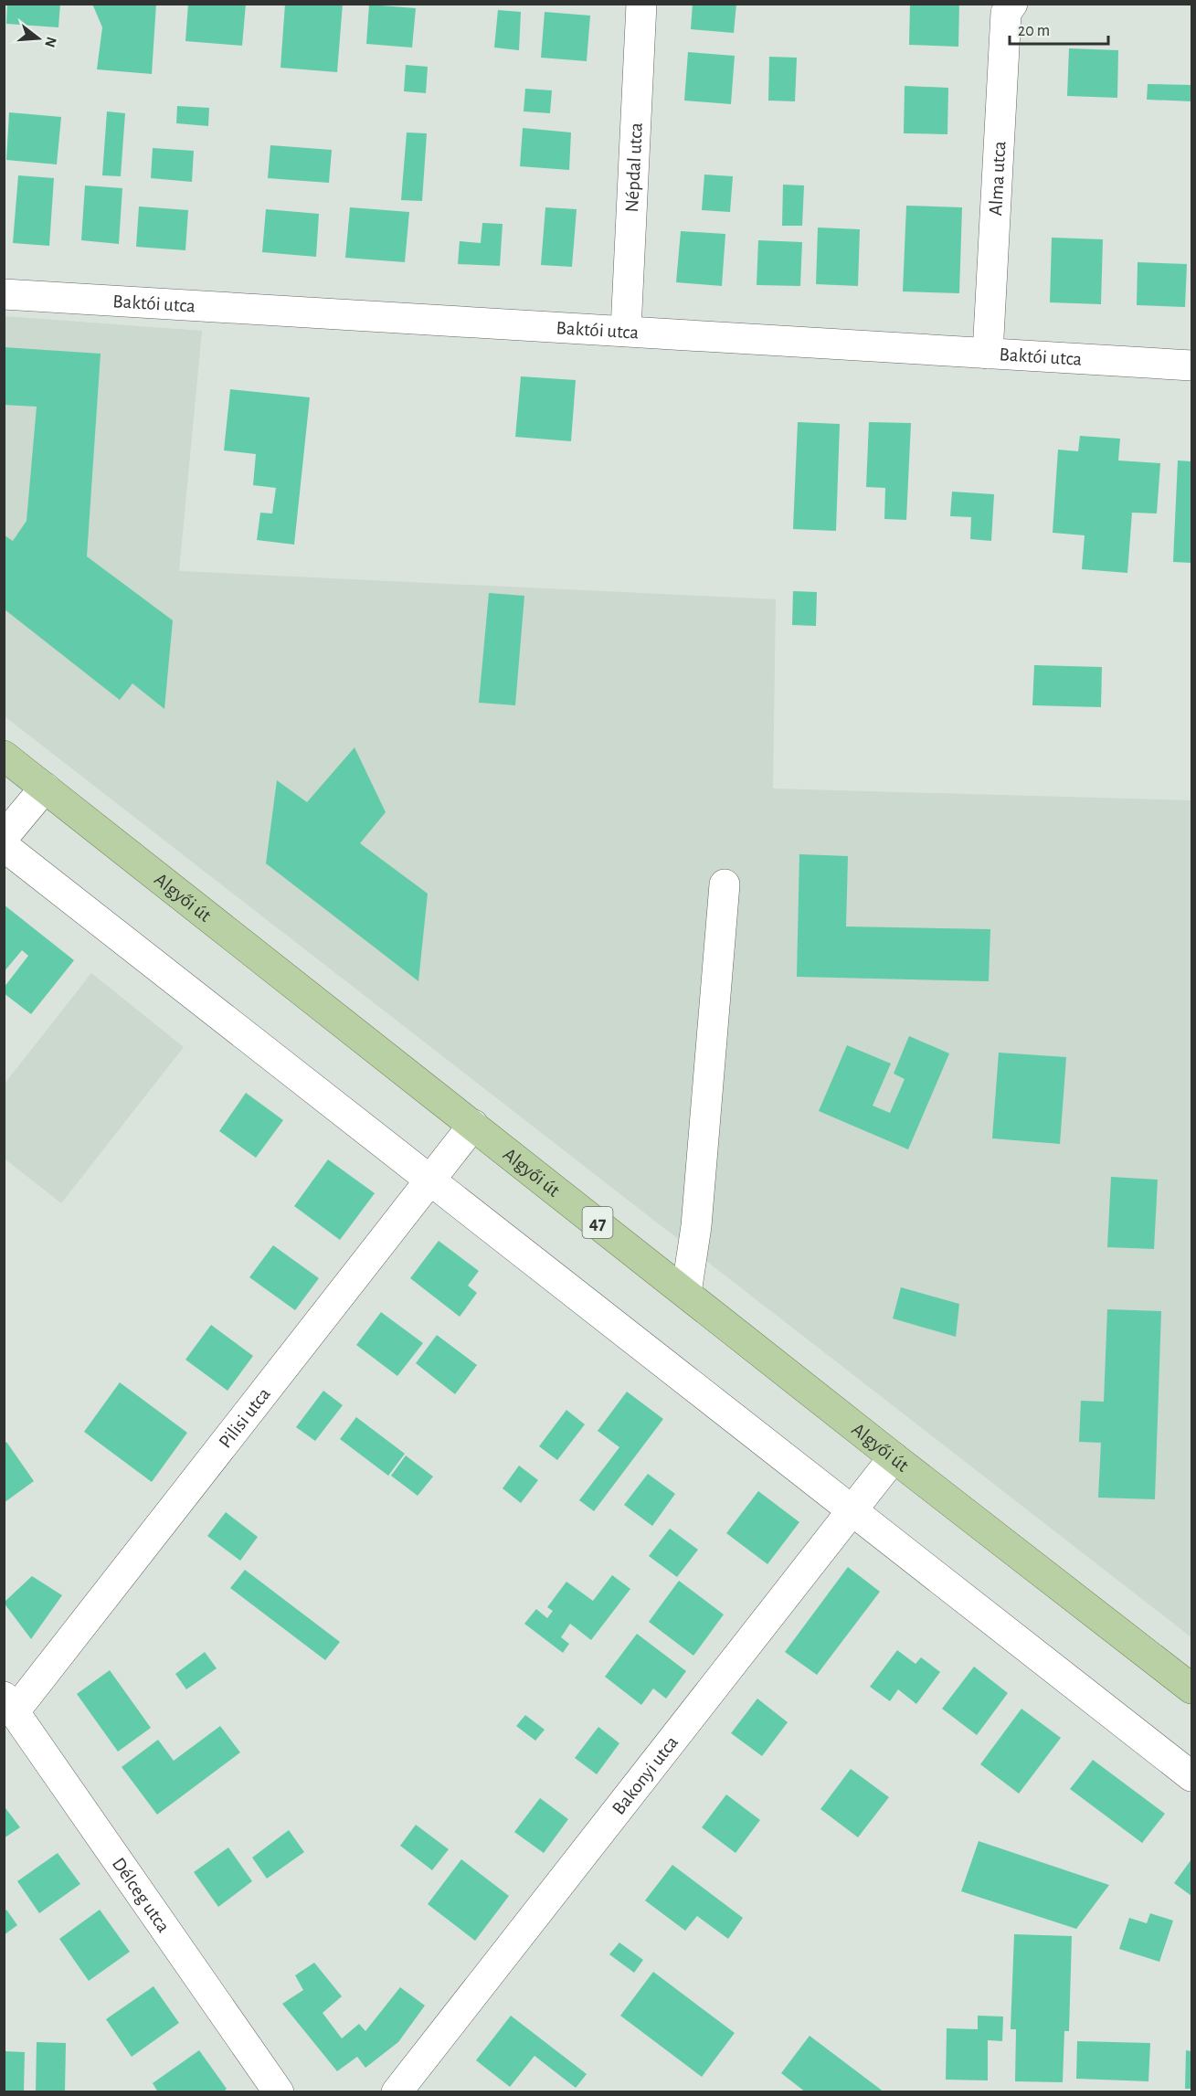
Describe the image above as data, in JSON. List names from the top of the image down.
{
  "streets": {
    "main road": ["Algyői út", "47"],
    "street": [
      "Népdal utca",
      "Alma utca",
      "Baktói utca",
      "Pilisi utca",
      "Bakonyi utca",
      "Délceg utca"
    ]
  },
  "crossings": [
    ["Népdal utca", "Baktói utca"],
    ["Alma utca", "Baktói utca"],
    ["Algyői út", "Pilisi utca"],
    ["Algyői út", "Bakonyi utca"],
    ["Pilisi utca", "Délceg utca"]
  ],
  "scale_bar": "20 m",
  "north": "right"
}
